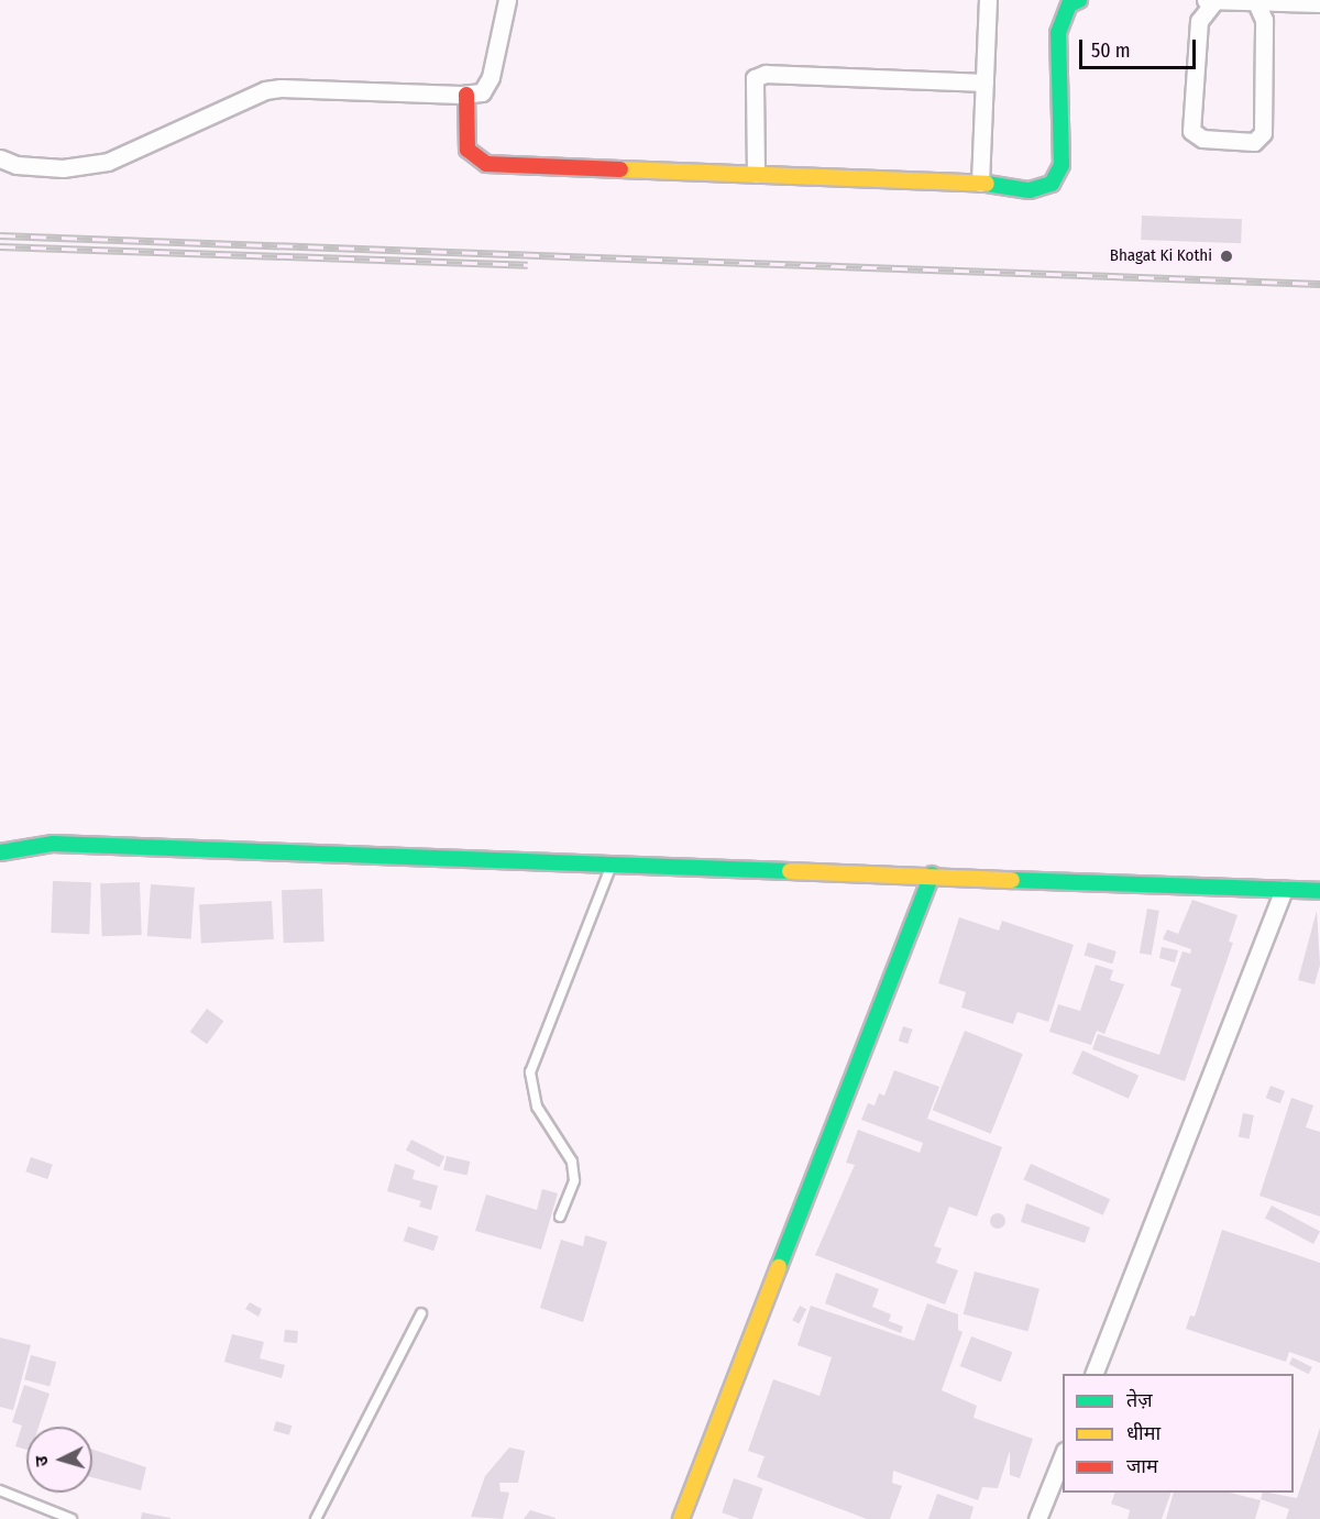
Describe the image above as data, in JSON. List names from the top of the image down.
{
  "places": ["Bhagat Ki Kothi"],
  "legend": ["तेज़", "धीमा", "जाम"],
  "scale_bar": "50 m",
  "north": "left"
}
